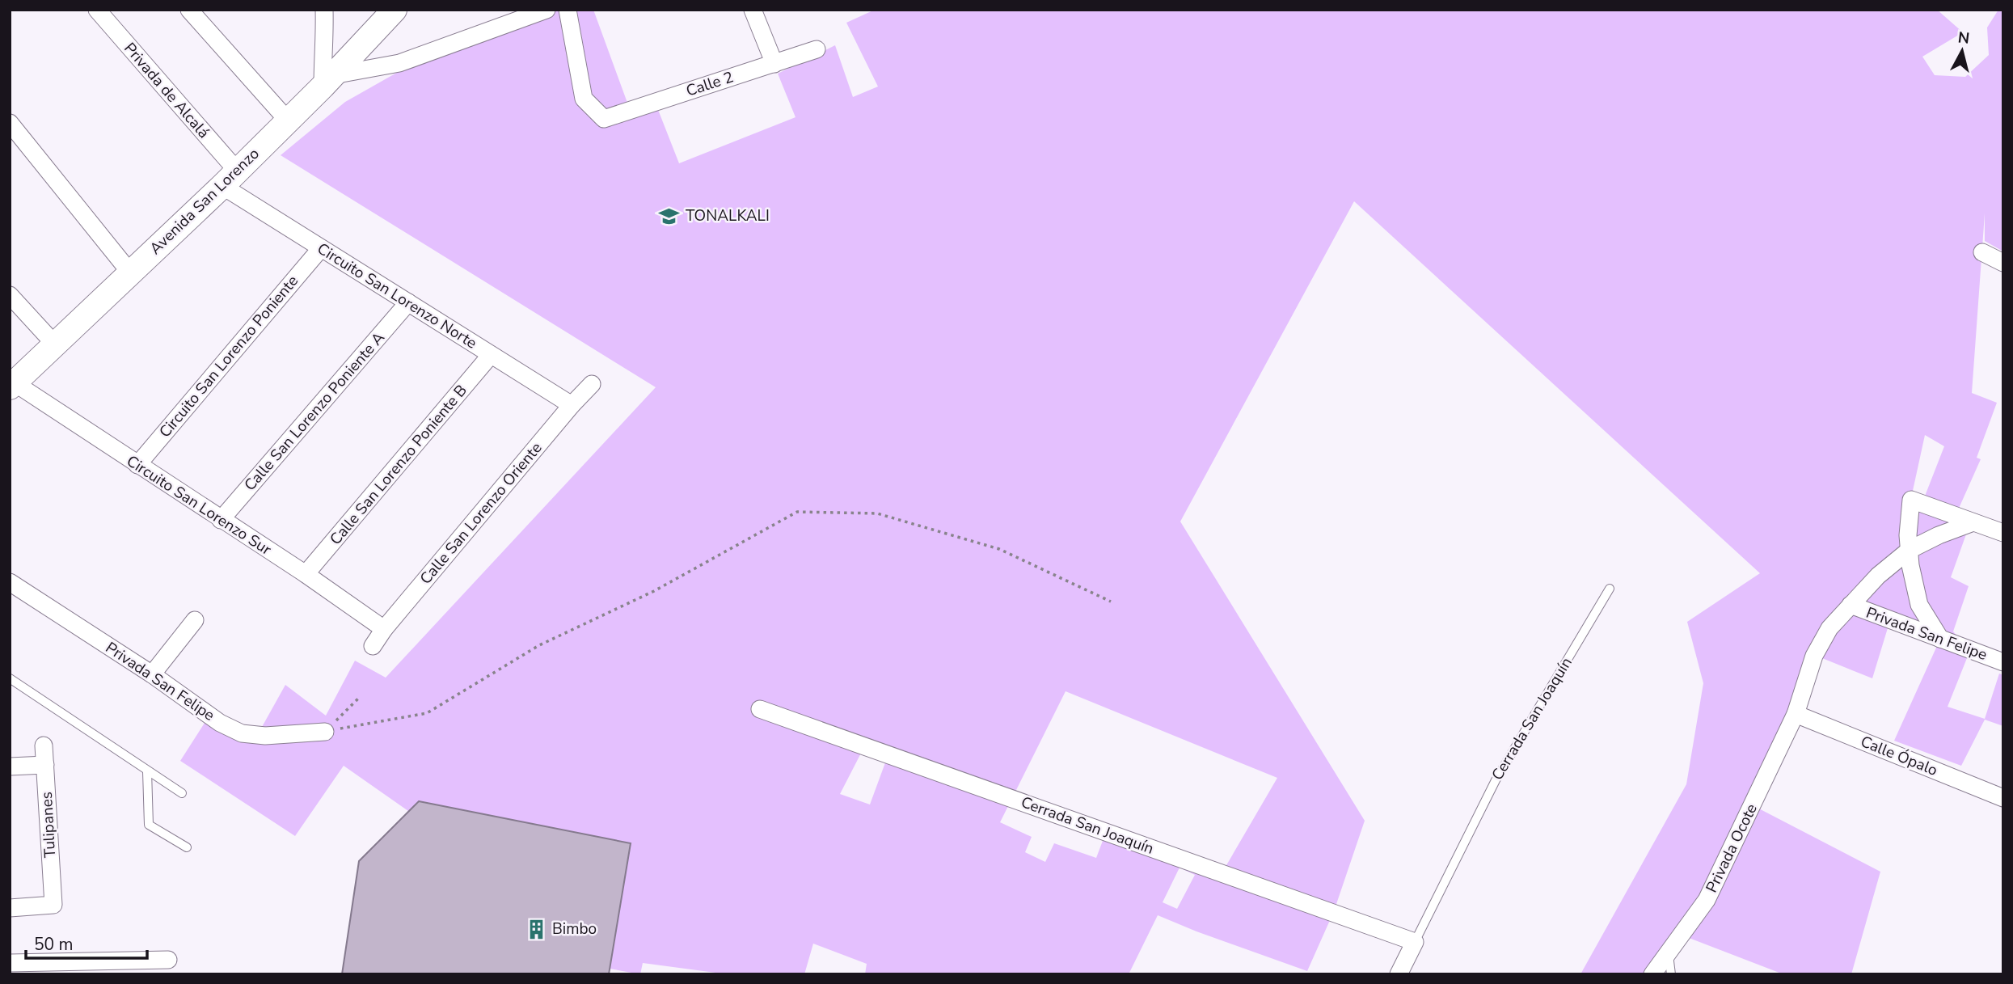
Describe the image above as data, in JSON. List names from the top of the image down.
{
  "streets": {
    "street": [
      "Calle 2",
      "Privada de Alcalá",
      "Avenida San Lorenzo",
      "Circuito San Lorenzo Norte",
      "Circuito San Lorenzo Poniente",
      "Calle San Lorenzo Poniente A",
      "Calle San Lorenzo Poniente B",
      "Circuito San Lorenzo Sur",
      "Calle San Lorenzo Oriente",
      "Privada San Felipe",
      "Cerrada San Joaquín",
      "Calle Ópalo",
      "Tulipanes",
      "Privada Ocote"
    ]
  },
  "crossings": [
    ["Privada de Alcalá", "Avenida San Lorenzo"],
    ["Privada de Alcalá", "Circuito San Lorenzo Norte"],
    ["Avenida San Lorenzo", "Circuito San Lorenzo Norte"],
    ["Avenida San Lorenzo", "Circuito San Lorenzo Sur"],
    ["Circuito San Lorenzo Norte", "Circuito San Lorenzo Poniente"],
    ["Circuito San Lorenzo Norte", "Calle San Lorenzo Poniente A"],
    ["Circuito San Lorenzo Norte", "Calle San Lorenzo Poniente B"],
    ["Circuito San Lorenzo Norte", "Calle San Lorenzo Oriente"],
    ["Circuito San Lorenzo Poniente", "Circuito San Lorenzo Sur"],
    ["Calle San Lorenzo Poniente A", "Circuito San Lorenzo Sur"],
    ["Calle San Lorenzo Poniente B", "Circuito San Lorenzo Sur"],
    ["Circuito San Lorenzo Sur", "Calle San Lorenzo Oriente"],
    ["Privada San Felipe", "Privada Ocote"],
    ["Calle Ópalo", "Privada Ocote"]
  ],
  "places": {
    "school or university": ["TONALKALI"],
    "building": ["Bimbo"]
  },
  "scale_bar": "50 m",
  "north": "top"
}
